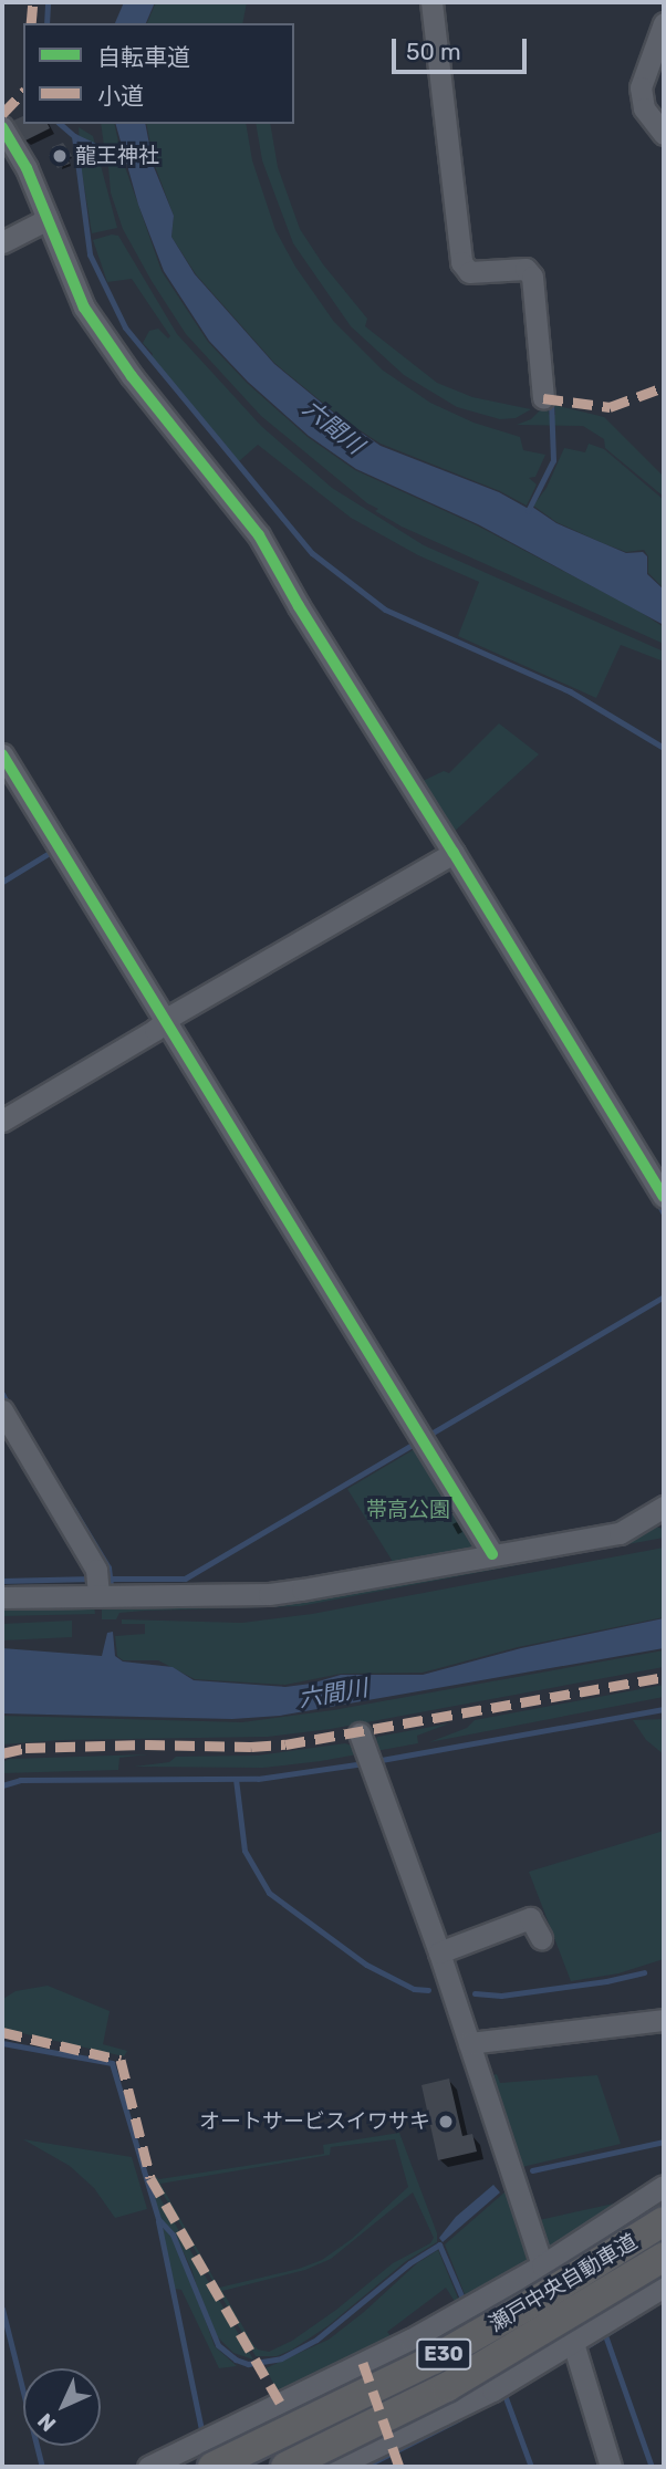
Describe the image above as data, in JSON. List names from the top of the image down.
{
  "streets": {
    "highway": ["瀬戸中央自動車道", "E30"]
  },
  "water": ["六間川"],
  "parks": ["帯高公園"],
  "places": ["龍王神社", "オートサービスイワサキ"],
  "legend": ["自転車道", "小道"],
  "scale_bar": "50 m",
  "north": "bottom left"
}
